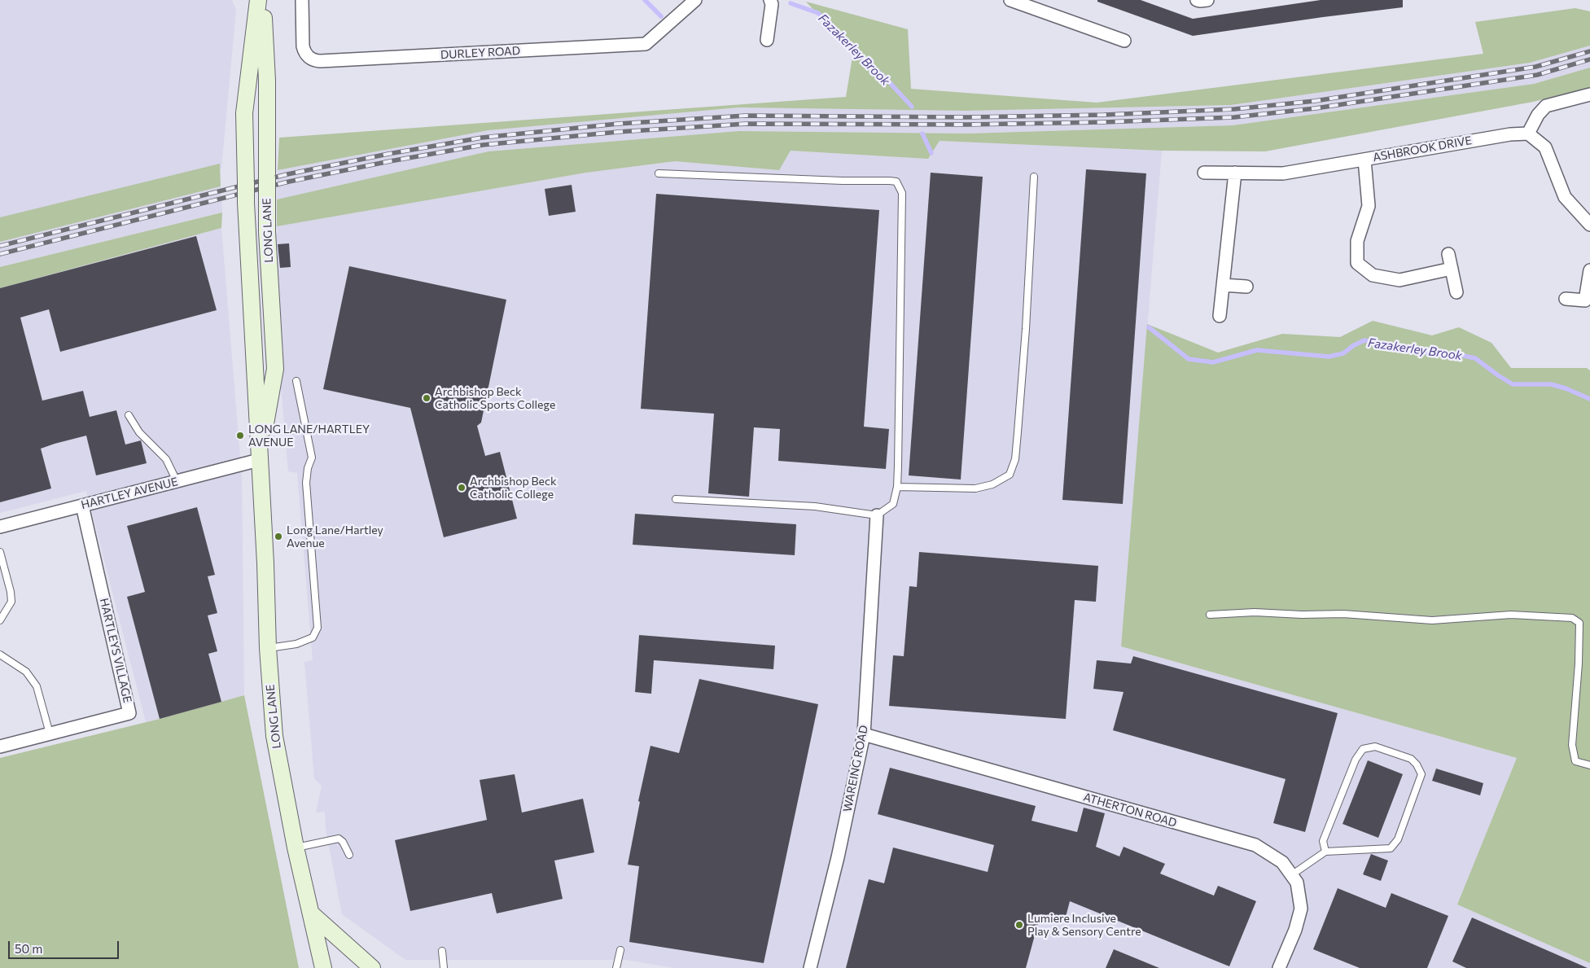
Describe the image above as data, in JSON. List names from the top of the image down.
{
  "streets": {
    "main road": ["LONG LANE"],
    "street": [
      "DURLEY ROAD",
      "ASHBROOK DRIVE",
      "HARTLEY AVENUE",
      "HARTLEYS VILLAGE",
      "WAREING ROAD",
      "ATHERTON ROAD"
    ]
  },
  "crossings": [
    ["LONG LANE", "HARTLEY AVENUE"],
    ["HARTLEY AVENUE", "HARTLEYS VILLAGE"],
    ["WAREING ROAD", "ATHERTON ROAD"]
  ],
  "water": ["Fazakerley Brook"],
  "places": [
    "Archbishop Beck Catholic Sports College",
    "LONG LANE/HARTLEY AVENUE",
    "Archbishop Beck Catholic College",
    "Long Lane/Hartley Avenue",
    "Lumiere Inclusive Play & Sensory Centre"
  ],
  "scale_bar": "50 m"
}
